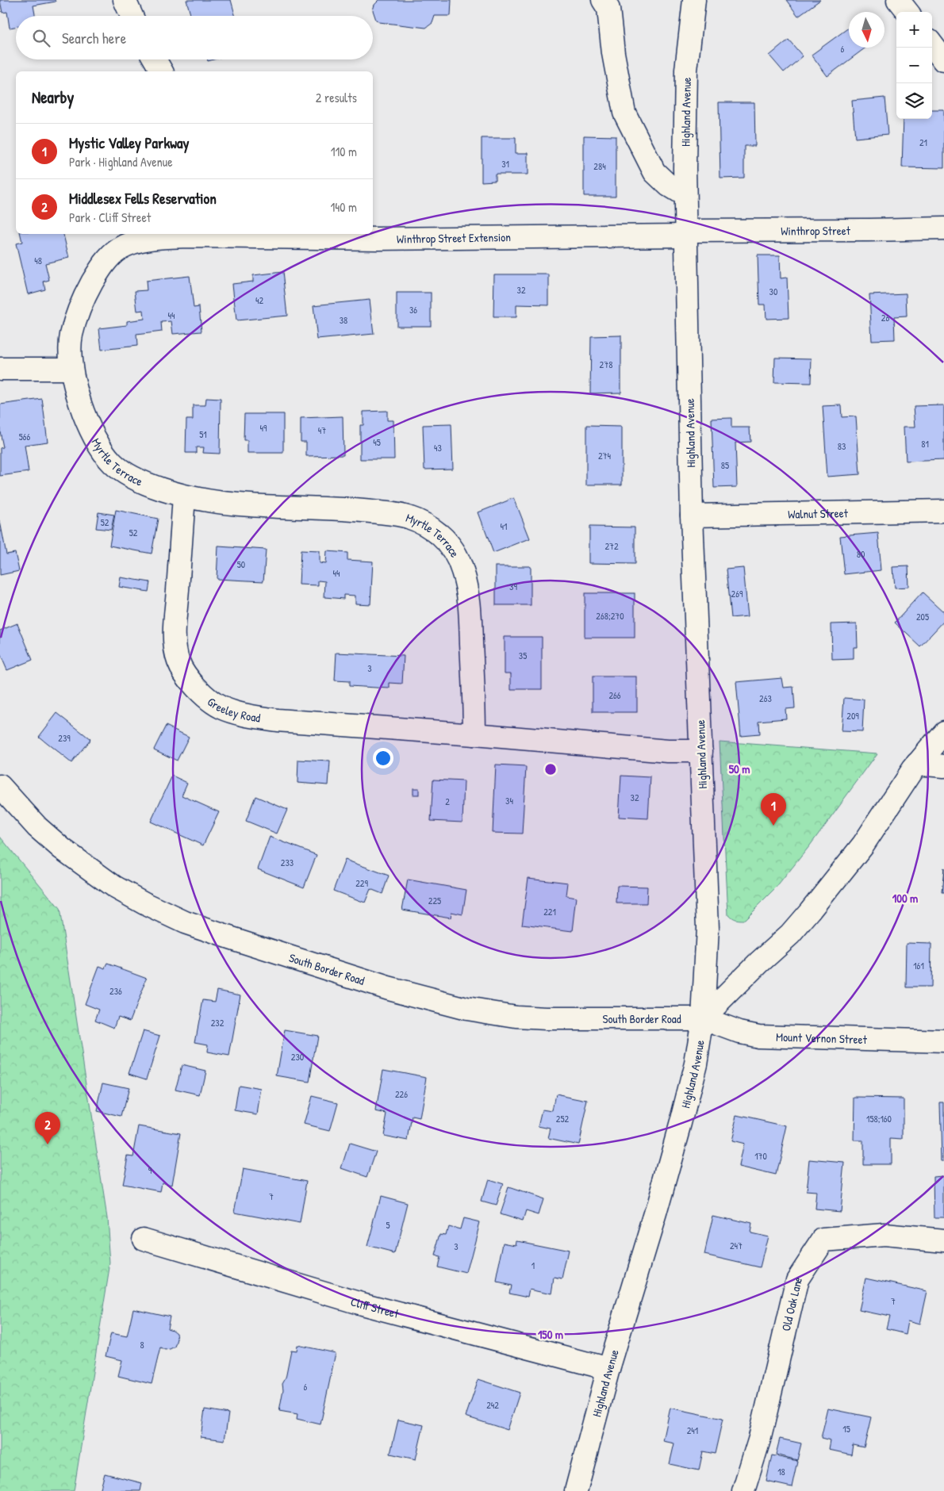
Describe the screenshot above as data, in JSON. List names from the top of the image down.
{
  "streets": {
    "street": [
      "Highland Avenue",
      "Winthrop Street",
      "Winthrop Street Extension",
      "Myrtle Terrace",
      "Walnut Street",
      "Greeley Road",
      "South Border Road",
      "Mount Vernon Street",
      "Old Oak Lane",
      "Cliff Street"
    ]
  },
  "crossings": [
    ["Highland Avenue", "Winthrop Street"],
    ["Highland Avenue", "Winthrop Street Extension"],
    ["Highland Avenue", "Walnut Street"],
    ["Highland Avenue", "South Border Road"],
    ["Highland Avenue", "Mount Vernon Street"],
    ["Highland Avenue", "Cliff Street"],
    ["Winthrop Street", "Winthrop Street Extension"],
    ["Winthrop Street Extension", "Myrtle Terrace"],
    ["Myrtle Terrace", "Greeley Road"],
    ["South Border Road", "Mount Vernon Street"]
  ],
  "house_numbers": [
    "6",
    "21",
    "31",
    "284",
    "48",
    "32",
    "30",
    "42",
    "36",
    "44",
    "26",
    "38",
    "278",
    "49",
    "47",
    "51",
    "566",
    "45",
    "81",
    "83",
    "43",
    "274",
    "85",
    "52",
    "41",
    "52",
    "272",
    "80",
    "50",
    "44",
    "39",
    "269",
    "268;270",
    "205",
    "35",
    "3",
    "266",
    "263",
    "209",
    "239",
    "32",
    "34",
    "2",
    "233",
    "229",
    "225",
    "221",
    "161",
    "236",
    "232",
    "230",
    "226",
    "252",
    "158;160",
    "170",
    "9",
    "7",
    "5",
    "247",
    "3",
    "1",
    "7",
    "8",
    "6",
    "242",
    "15",
    "241",
    "18"
  ],
  "north": "bottom",
  "page": {
    "map_buttons": ["+", "−"],
    "search": "Search here",
    "heading": ["Nearby", "2 results"],
    "list": [
      {
        "mark": "1",
        "name": "Mystic Valley Parkway",
        "note": "Park · Highland Avenue",
        "value": "110 m"
      },
      {
        "mark": "2",
        "name": "Middlesex Fells Reservation",
        "note": "Park · Cliff Street",
        "value": "140 m"
      }
    ],
    "pins": ["1", "2"]
  },
  "rings": ["50 m", "100 m", "150 m"]
}
